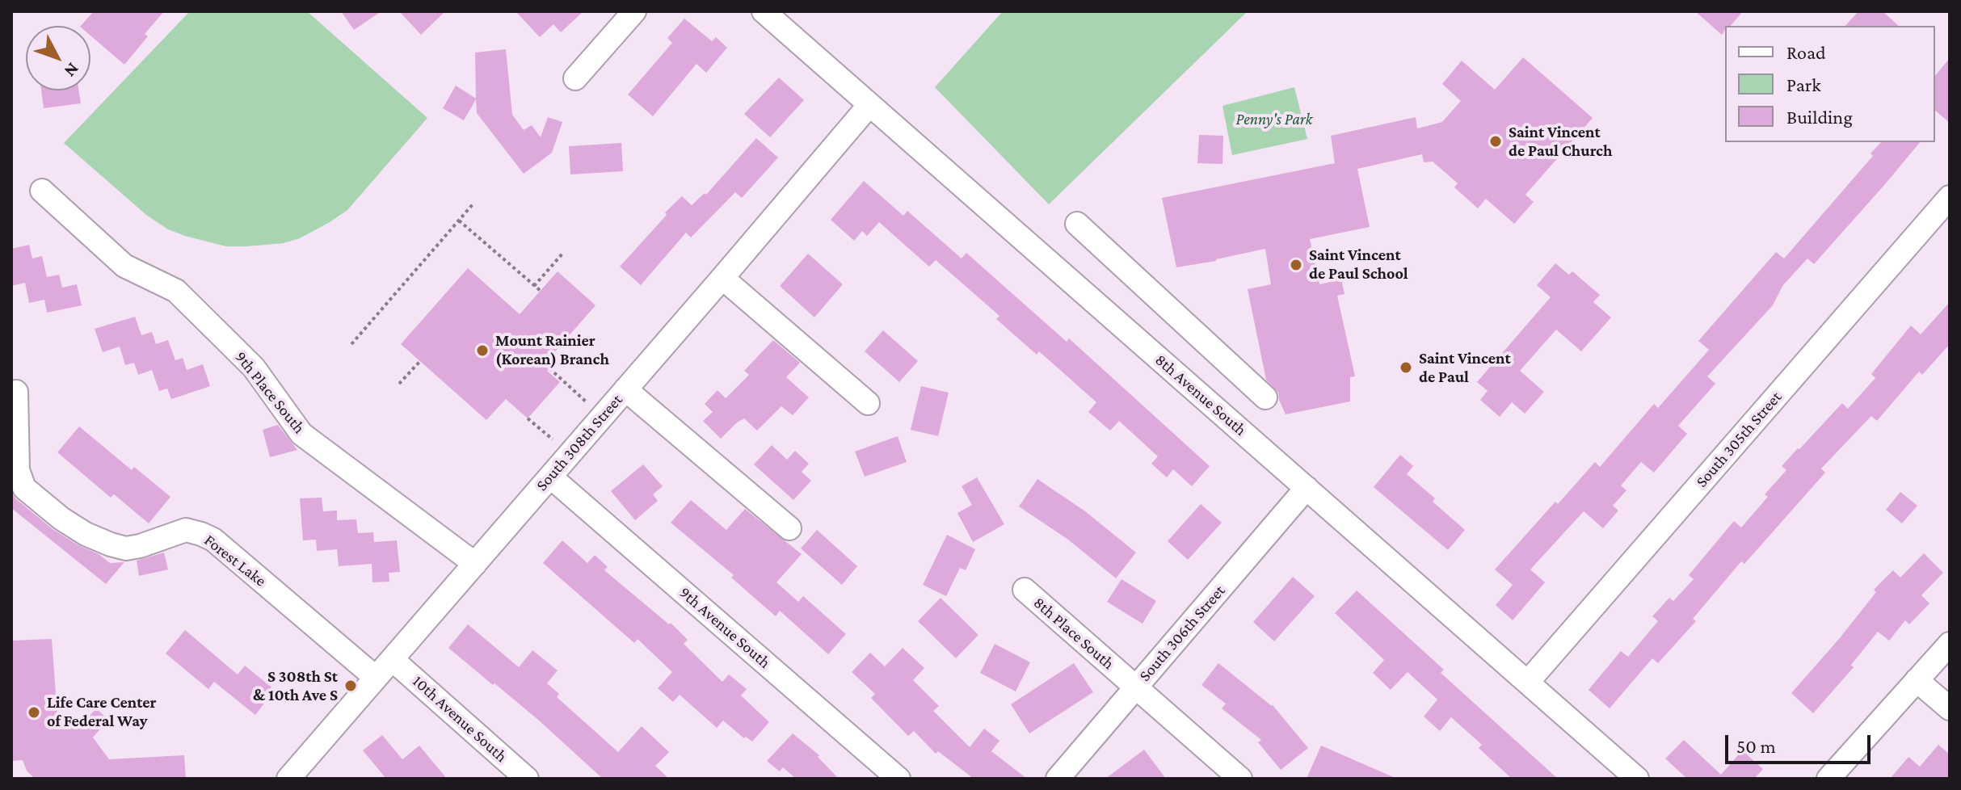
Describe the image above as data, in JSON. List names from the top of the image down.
{
  "streets": {
    "street": [
      "9th Place South",
      "8th Avenue South",
      "South 305th Street",
      "South 308th Street",
      "Forest Lake",
      "9th Avenue South",
      "8th Place South",
      "South 306th Street",
      "10th Avenue South"
    ]
  },
  "crossings": [
    ["9th Place South", "South 308th Street"],
    ["8th Avenue South", "South 305th Street"],
    ["8th Avenue South", "South 308th Street"],
    ["8th Avenue South", "South 306th Street"],
    ["South 308th Street", "Forest Lake"],
    ["South 308th Street", "9th Avenue South"],
    ["South 308th Street", "10th Avenue South"],
    ["8th Place South", "South 306th Street"]
  ],
  "parks": ["Penny's Park"],
  "places": [
    "Saint Vincent de Paul Church",
    "Saint Vincent de Paul School",
    "Mount Rainier (Korean) Branch",
    "Saint Vincent de Paul",
    "S 308th St & 10th Ave S",
    "Life Care Center of Federal Way"
  ],
  "legend": ["Road", "Park", "Building"],
  "scale_bar": "50 m",
  "north": "bottom right"
}
